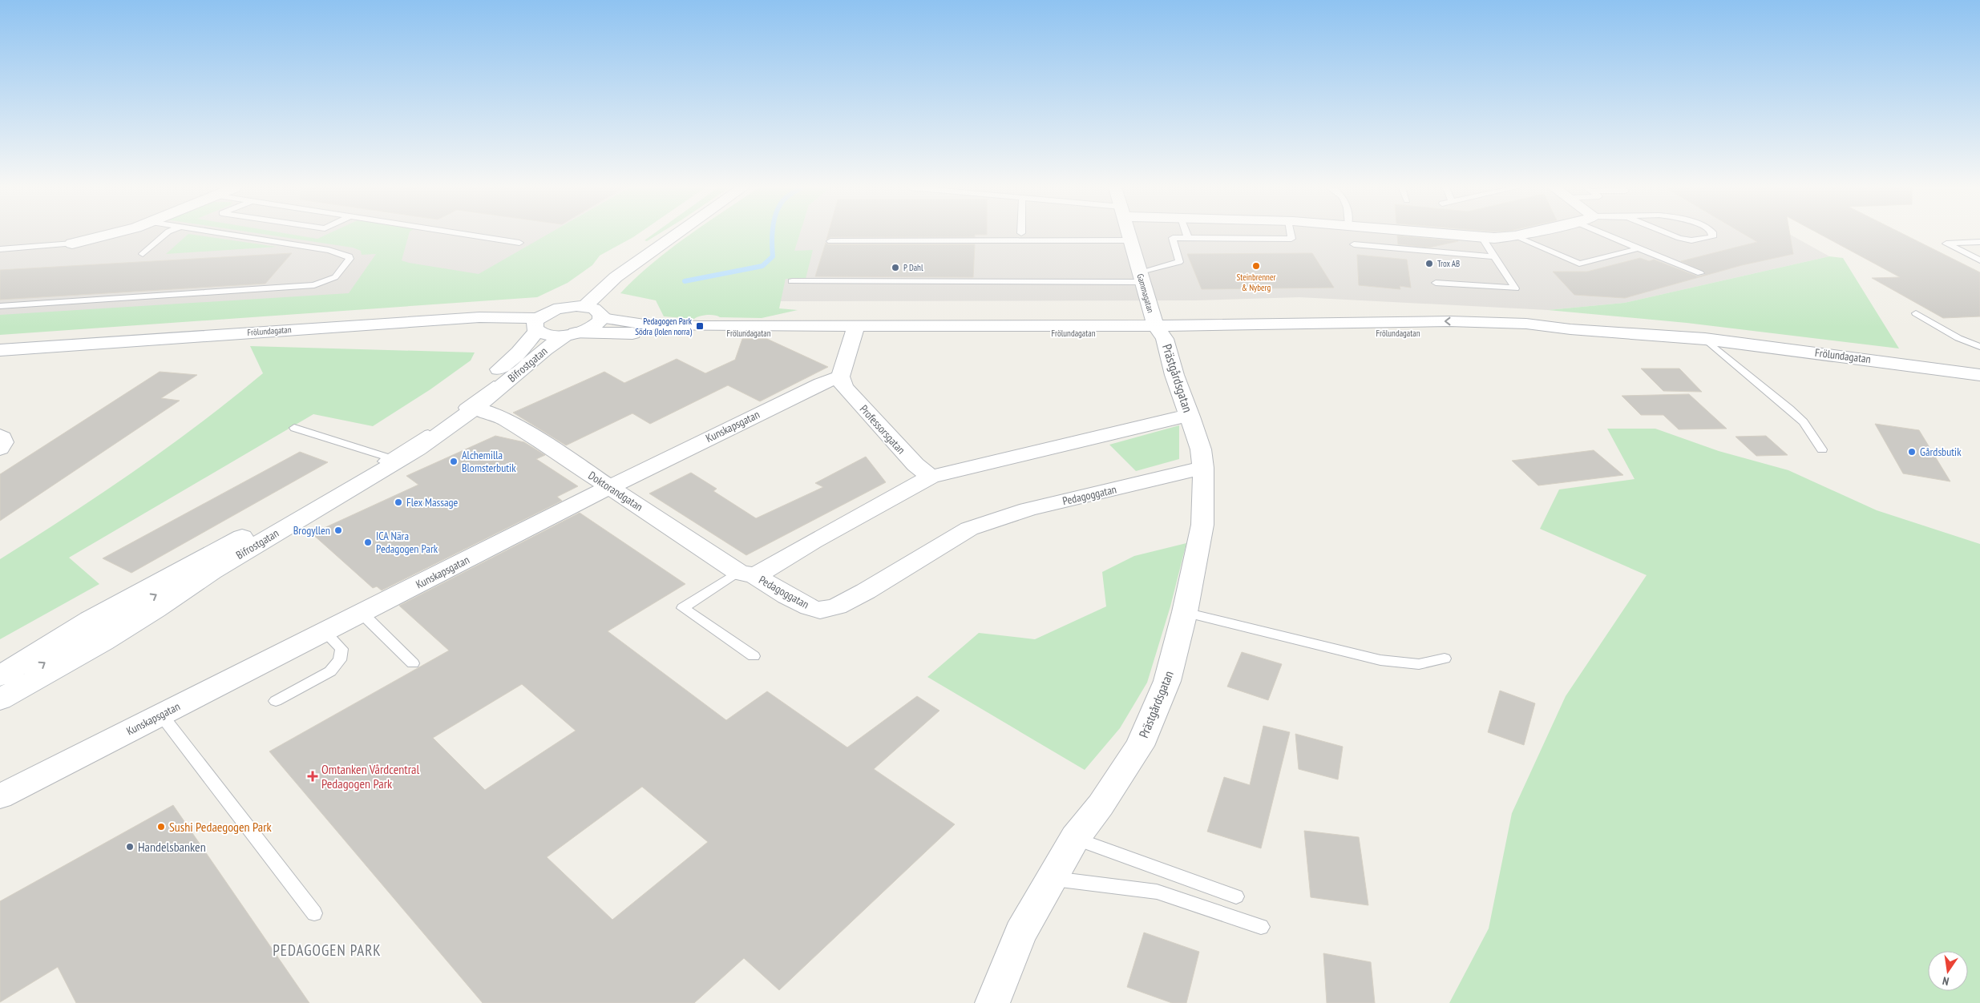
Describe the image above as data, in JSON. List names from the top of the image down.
{
  "streets": {
    "street": [
      "Gammagatan",
      "Frölundagatan",
      "Bifrostgatan",
      "Prästgårdsgatan",
      "Kunskapsgatan",
      "Professorsgatan",
      "Doktorandgatan",
      "Pedagoggatan"
    ]
  },
  "crossings": [
    ["Gammagatan", "Frölundagatan"],
    ["Gammagatan", "Prästgårdsgatan"],
    ["Frölundagatan", "Bifrostgatan"],
    ["Frölundagatan", "Prästgårdsgatan"],
    ["Bifrostgatan", "Doktorandgatan"],
    ["Prästgårdsgatan", "Pedagoggatan"],
    ["Kunskapsgatan", "Professorsgatan"],
    ["Kunskapsgatan", "Doktorandgatan"],
    ["Professorsgatan", "Pedagoggatan"],
    ["Doktorandgatan", "Pedagoggatan"]
  ],
  "districts": ["PEDAGOGEN PARK"],
  "places": {
    "other": [
      "Trox AB",
      "Steinbrenner & Nyberg",
      "P Dahl",
      "Gårdsbutik",
      "Alchemilla Blomsterbutik",
      "Flex Massage",
      "Brogyllen",
      "ICA Nära Pedagogen Park",
      "Sushi Pedaegogen Park",
      "Handelsbanken"
    ],
    "transit": ["Pedagogen Park Södra (Jolen norra)"],
    "health": ["Omtanken Vårdcentral Pedagogen Park"]
  },
  "north": "bottom"
}
